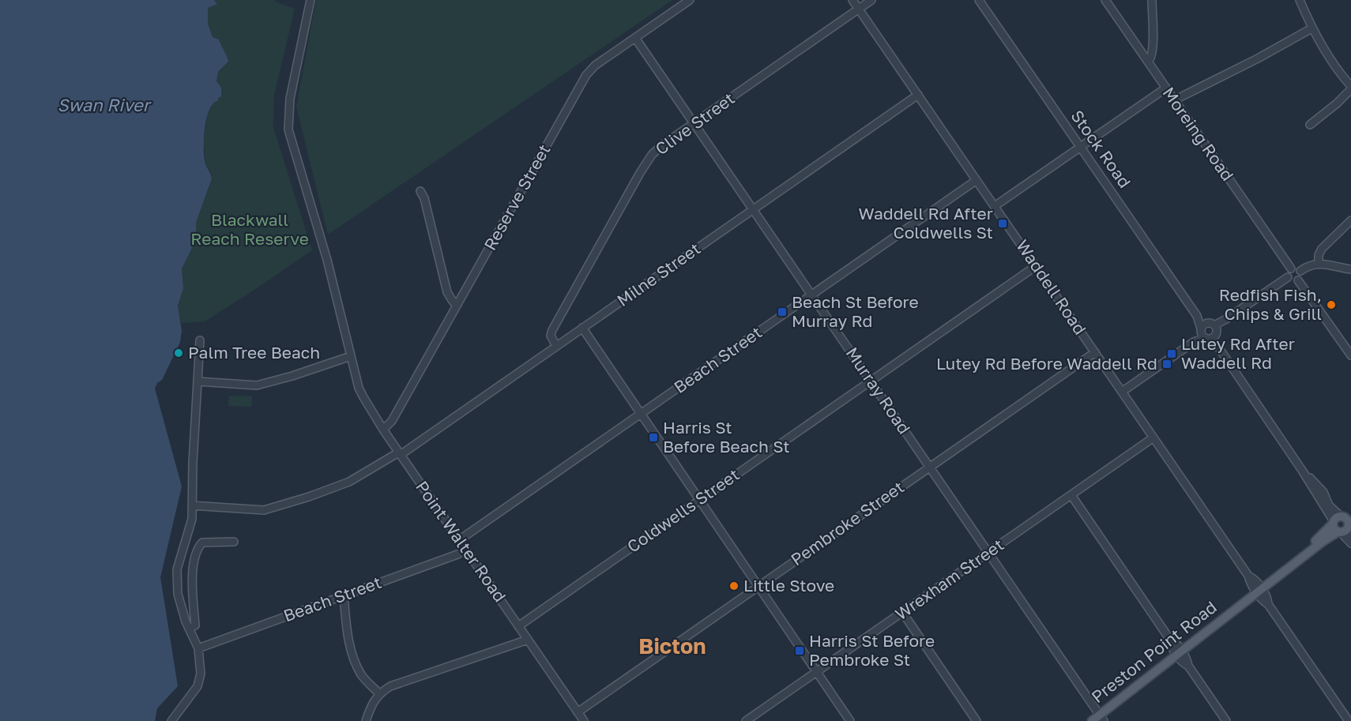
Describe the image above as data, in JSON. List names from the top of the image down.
{
  "streets": {
    "main road": ["Stock Road", "Preston Point Road"],
    "street": [
      "Clive Street",
      "Moreing Road",
      "Reserve Street",
      "Milne Street",
      "Waddell Road",
      "Beach Street",
      "Murray Road",
      "Coldwells Street",
      "Pembroke Street",
      "Point Walter Road",
      "Wrexham Street"
    ]
  },
  "crossings": [
    ["Clive Street", "Milne Street"],
    ["Clive Street", "Waddell Road"],
    ["Clive Street", "Murray Road"],
    ["Stock Road", "Preston Point Road"],
    ["Reserve Street", "Murray Road"],
    ["Reserve Street", "Point Walter Road"],
    ["Milne Street", "Waddell Road"],
    ["Milne Street", "Murray Road"],
    ["Milne Street", "Point Walter Road"],
    ["Waddell Road", "Beach Street"],
    ["Waddell Road", "Coldwells Street"],
    ["Waddell Road", "Pembroke Street"],
    ["Waddell Road", "Wrexham Street"],
    ["Waddell Road", "Preston Point Road"],
    ["Beach Street", "Murray Road"],
    ["Beach Street", "Point Walter Road"],
    ["Murray Road", "Coldwells Street"],
    ["Murray Road", "Pembroke Street"],
    ["Murray Road", "Wrexham Street"],
    ["Murray Road", "Preston Point Road"],
    ["Coldwells Street", "Point Walter Road"],
    ["Pembroke Street", "Point Walter Road"]
  ],
  "districts": ["Bicton"],
  "water": ["Swan River"],
  "parks": ["Blackwall Reach Reserve"],
  "places": {
    "transit": [
      "Waddell Rd After Coldwells St",
      "Beach St Before Murray Rd",
      "Lutey Rd After Waddell Rd",
      "Lutey Rd Before Waddell Rd",
      "Harris St Before Beach St",
      "Harris St Before Pembroke St"
    ],
    "other": ["Redfish Fish, Chips & Grill", "Palm Tree Beach", "Little Stove"]
  }
}
